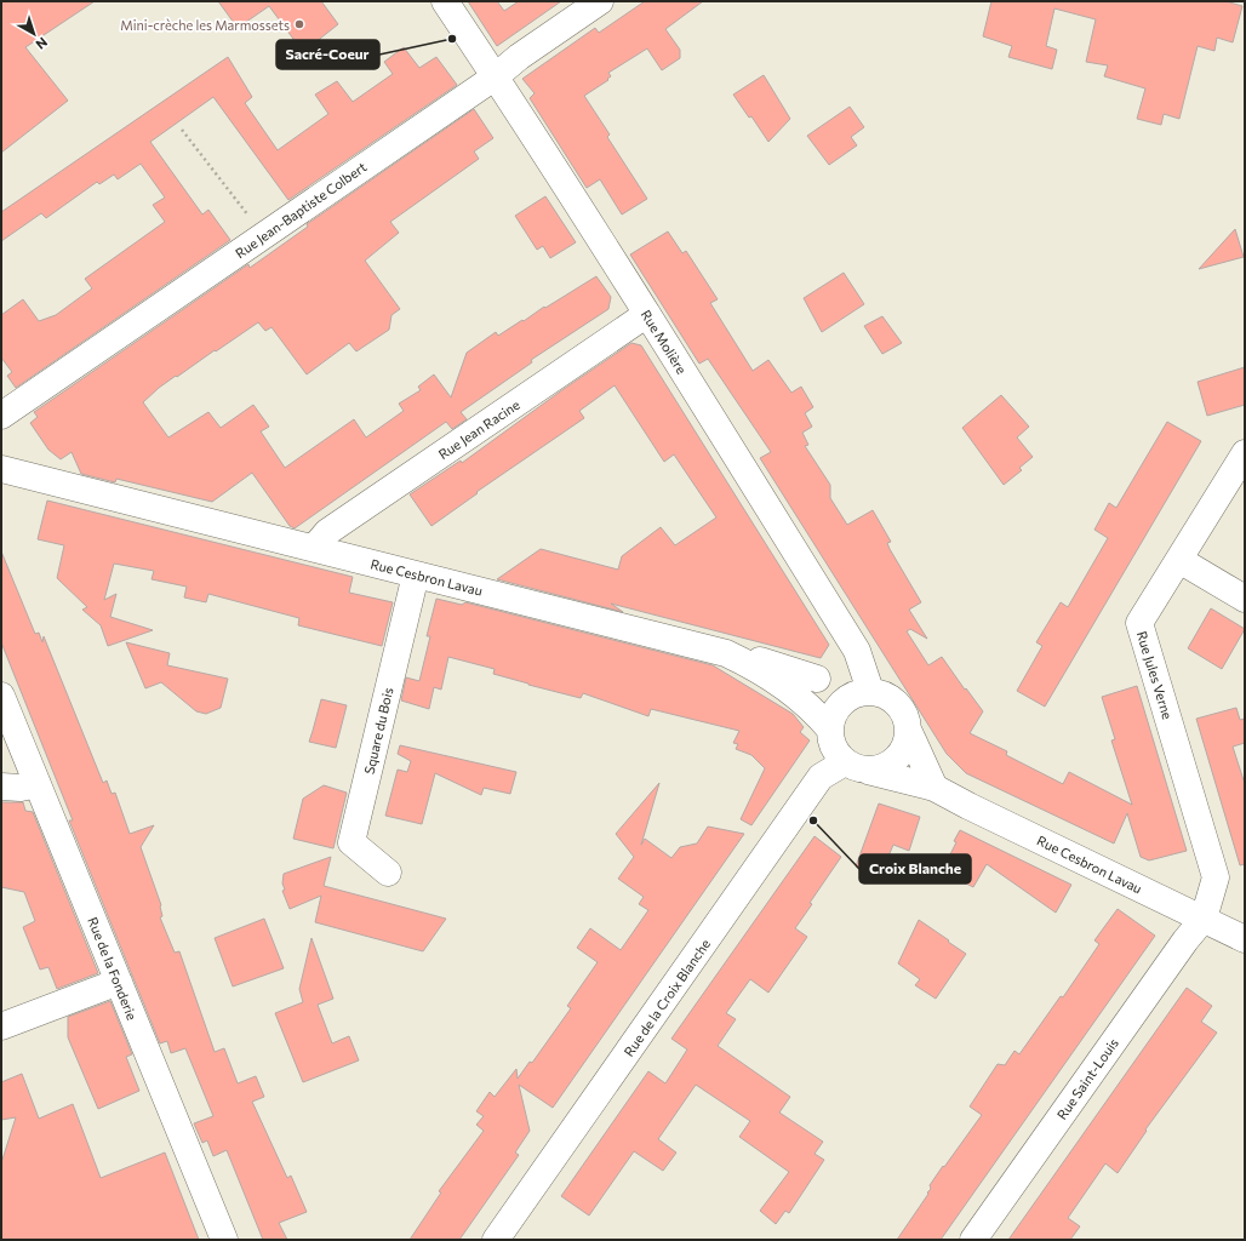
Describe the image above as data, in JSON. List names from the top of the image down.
{
  "streets": {
    "street": [
      "Rue Jean-Baptiste Colbert",
      "Rue Molière",
      "Rue Jean Racine",
      "Rue Cesbron Lavau",
      "Rue Jules Verne",
      "Square du Bois",
      "Rue de la Fonderie",
      "Rue de la Croix Blanche",
      "Rue Saint-Louis"
    ]
  },
  "crossings": [
    ["Rue Jean-Baptiste Colbert", "Rue Molière"],
    ["Rue Molière", "Rue Jean Racine"],
    ["Rue Molière", "Rue Cesbron Lavau"],
    ["Rue Molière", "Rue de la Croix Blanche"],
    ["Rue Jean Racine", "Rue Cesbron Lavau"],
    ["Rue Cesbron Lavau", "Rue Jules Verne"],
    ["Rue Cesbron Lavau", "Square du Bois"],
    ["Rue Cesbron Lavau", "Rue de la Croix Blanche"],
    ["Rue Cesbron Lavau", "Rue Saint-Louis"],
    ["Rue Jules Verne", "Rue Saint-Louis"]
  ],
  "places": ["Mini-crèche les Marmossets", "Sacré-Coeur", "Croix Blanche"],
  "north": "bottom right"
}
